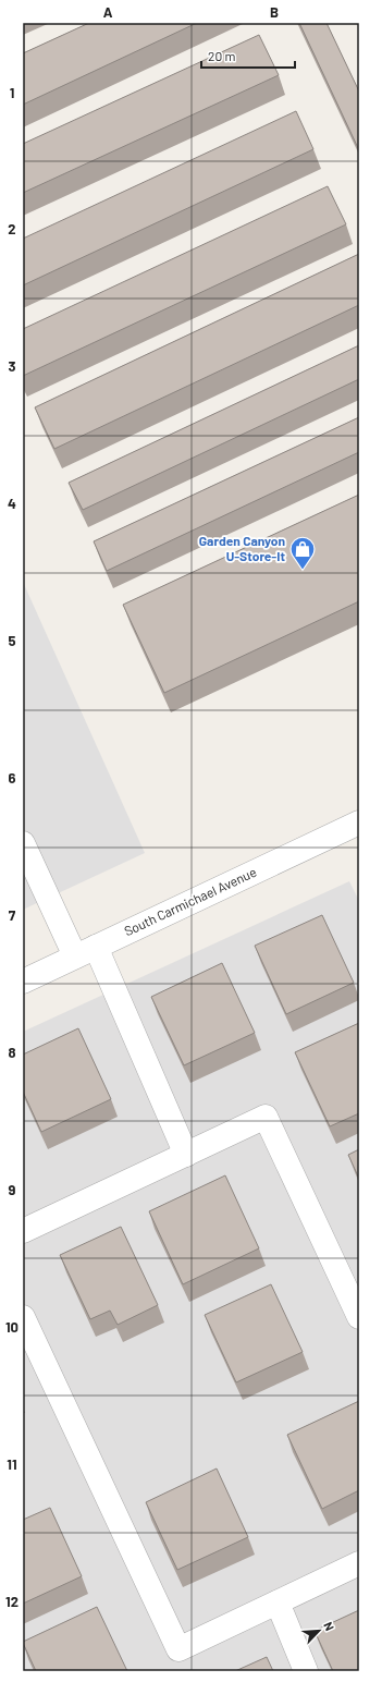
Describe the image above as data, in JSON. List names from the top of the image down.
{
  "streets": {
    "street": ["South Carmichael Avenue"]
  },
  "places": {
    "shop": ["Garden Canyon U-Store-It"]
  },
  "scale_bar": "20 m",
  "north": "top right",
  "grid": {
    "columns": ["A", "B"],
    "rows": [
      "1",
      "2",
      "3",
      "4",
      "5",
      "6",
      "7",
      "8",
      "9",
      "10",
      "11",
      "12"
    ]
  }
}
